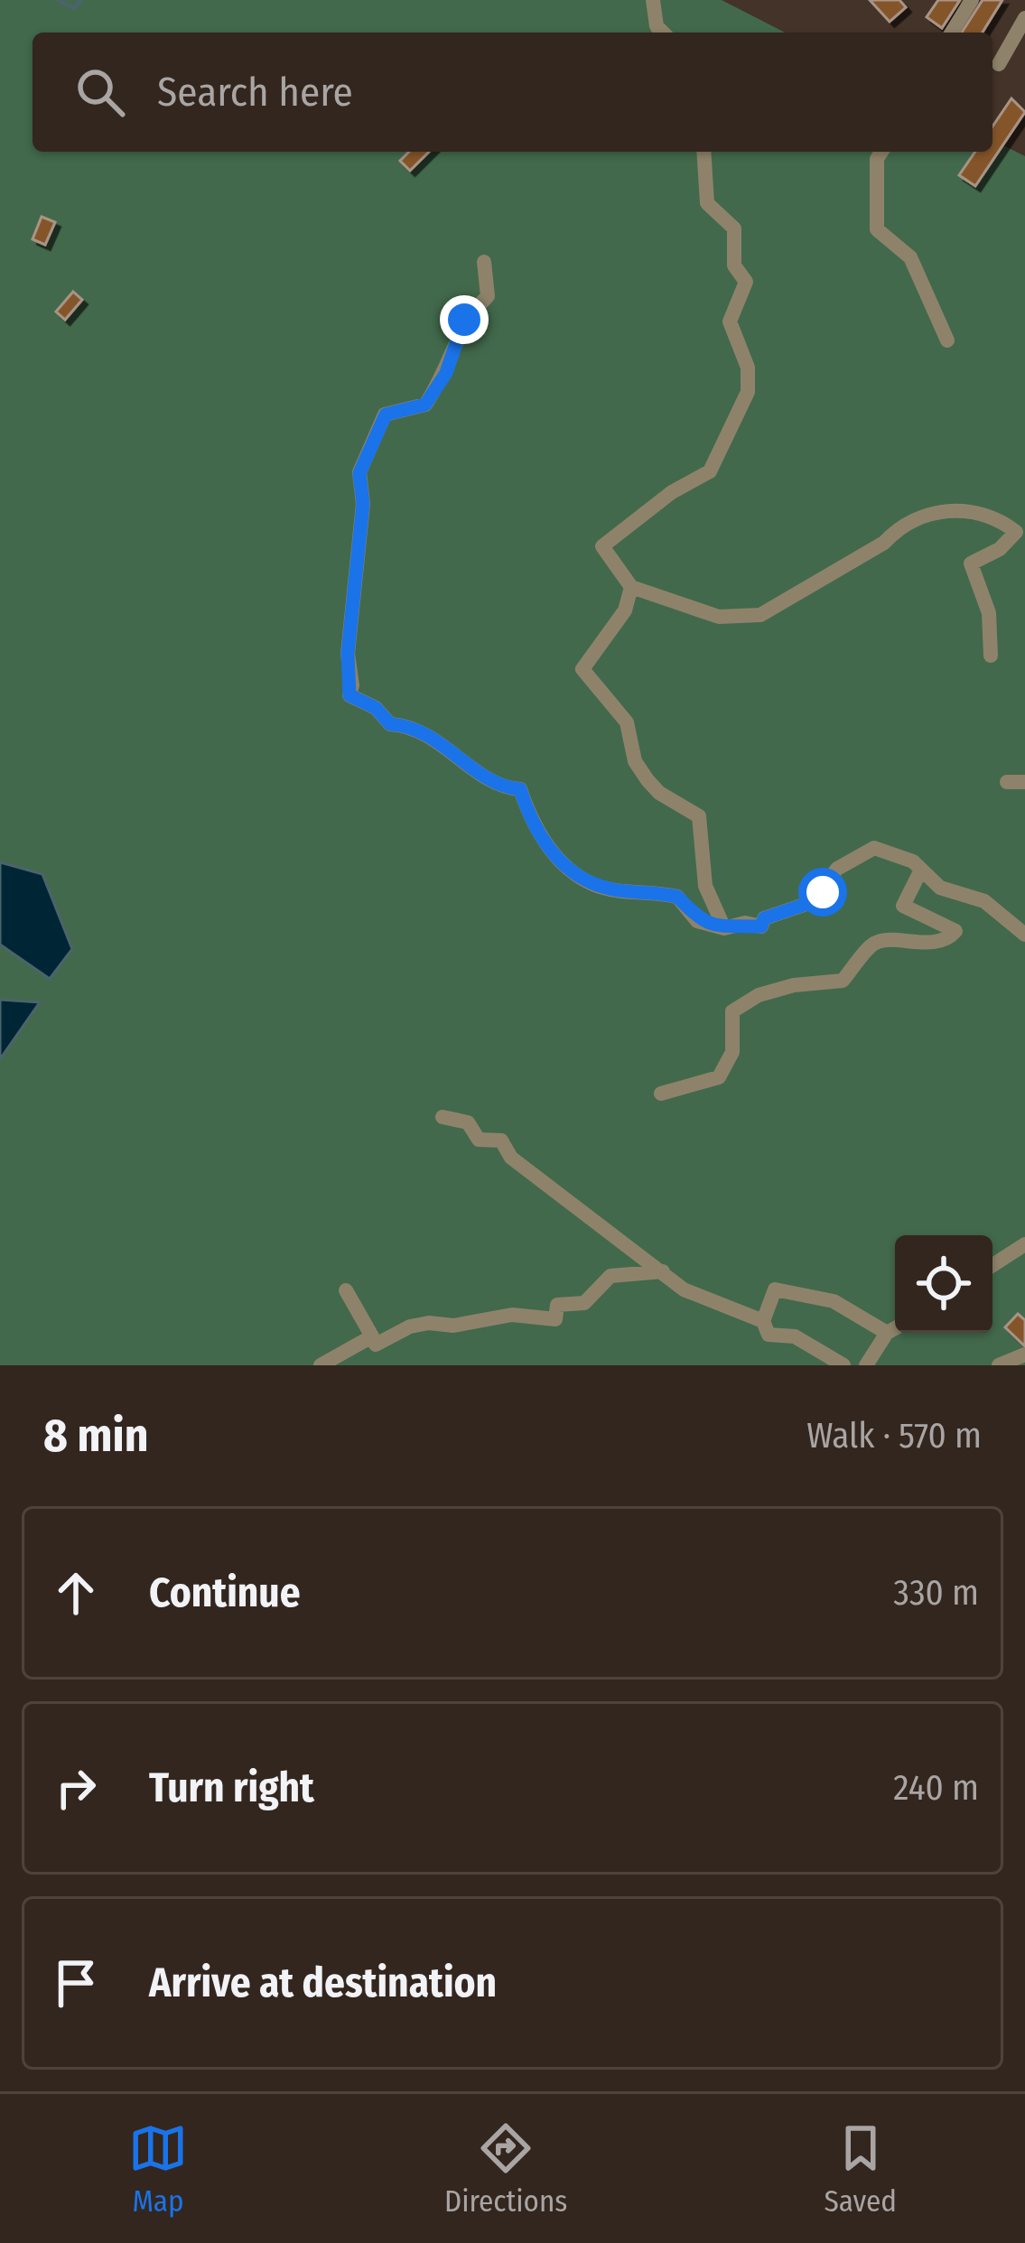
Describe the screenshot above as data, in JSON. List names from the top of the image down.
{
  "page": {
    "search": "Search here",
    "heading": ["8 min", "Walk · 570 m"],
    "list": [
      ["Continue", "330 m"],
      ["Turn right", "240 m"],
      "Arrive at destination"
    ],
    "nav": ["Map", "Directions", "Saved"]
  }
}
